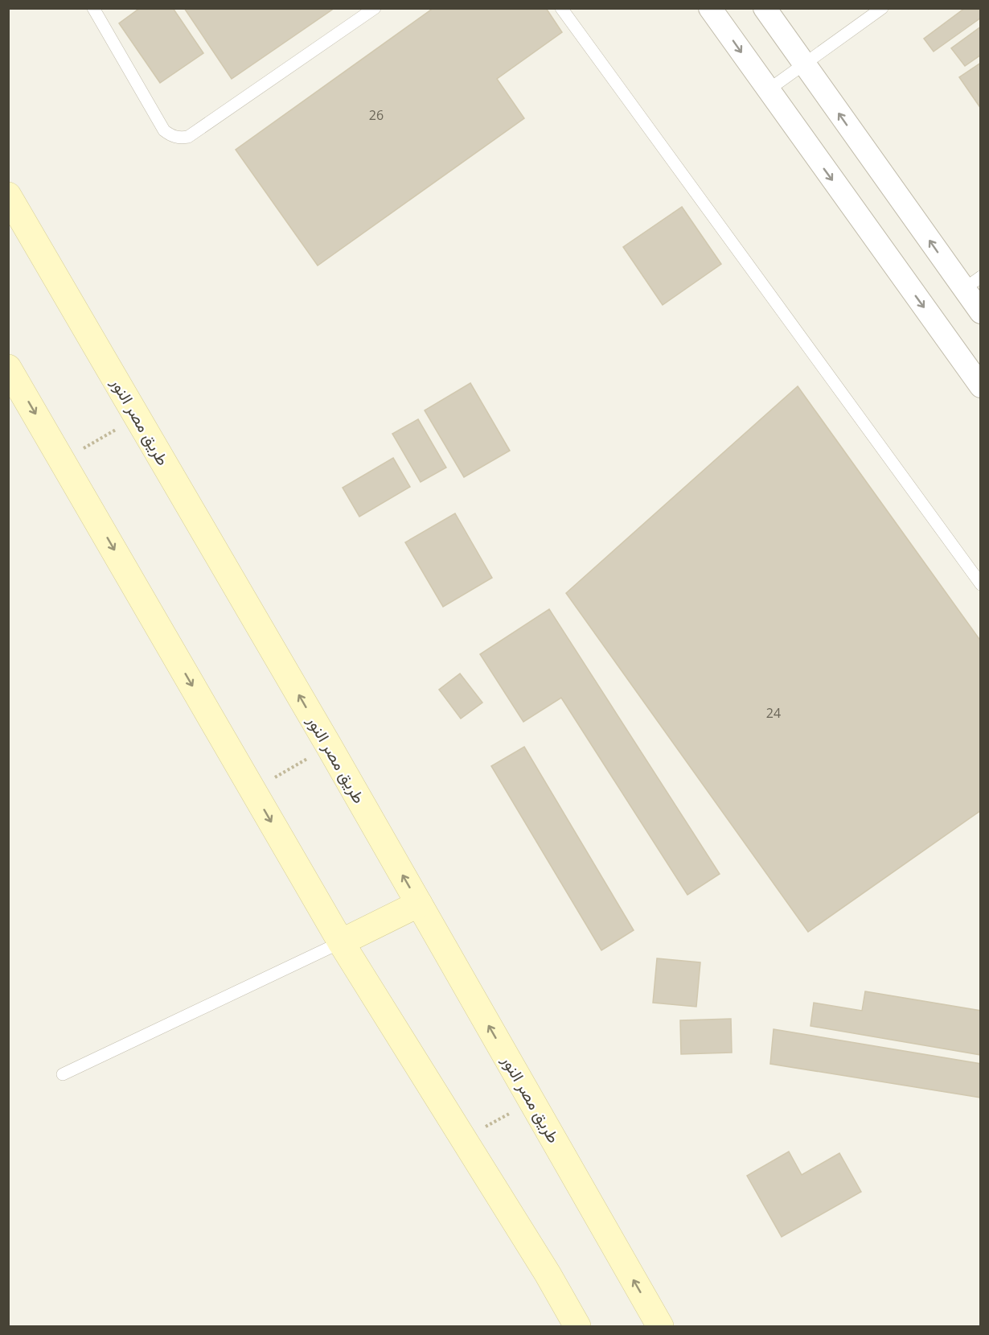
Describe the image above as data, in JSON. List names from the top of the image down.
{
  "streets": {
    "street": ["طريق مصر النور"]
  },
  "house_numbers": ["26", "24"]
}
